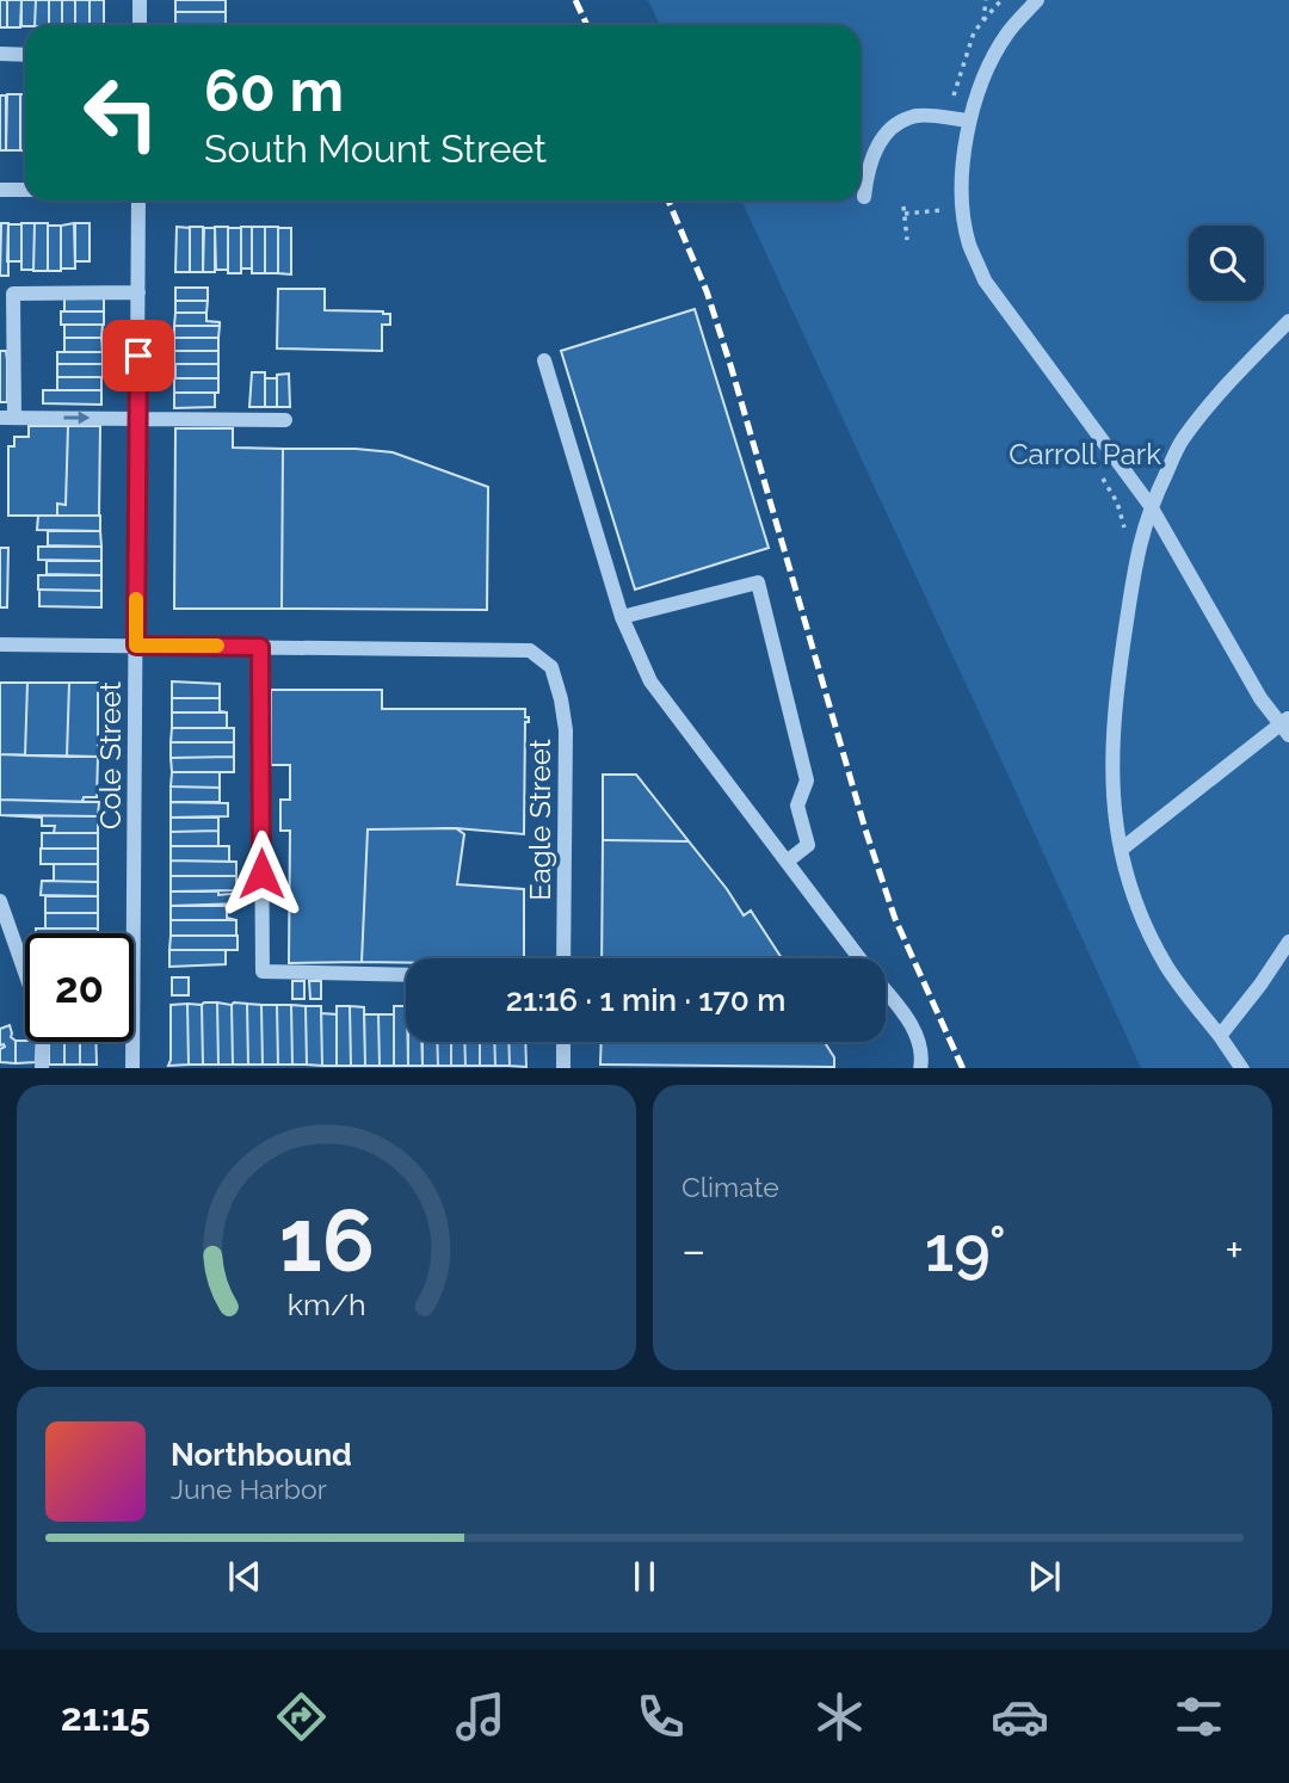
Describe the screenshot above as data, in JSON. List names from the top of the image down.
{
  "streets": {
    "street": ["Cole Street", "Eagle Street"]
  },
  "parks": ["Carroll Park"],
  "page": {
    "turn": ["60 m", "South Mount Street"],
    "limit": "20",
    "trip": "21:16 · 1 min · 170 m",
    "tile": "Climate",
    "heat": ["−", "19°", "+"],
    "song": ["Northbound", "June Harbor"],
    "tabs": "21:15",
    "gauge": ["16", "km/h"]
  }
}
